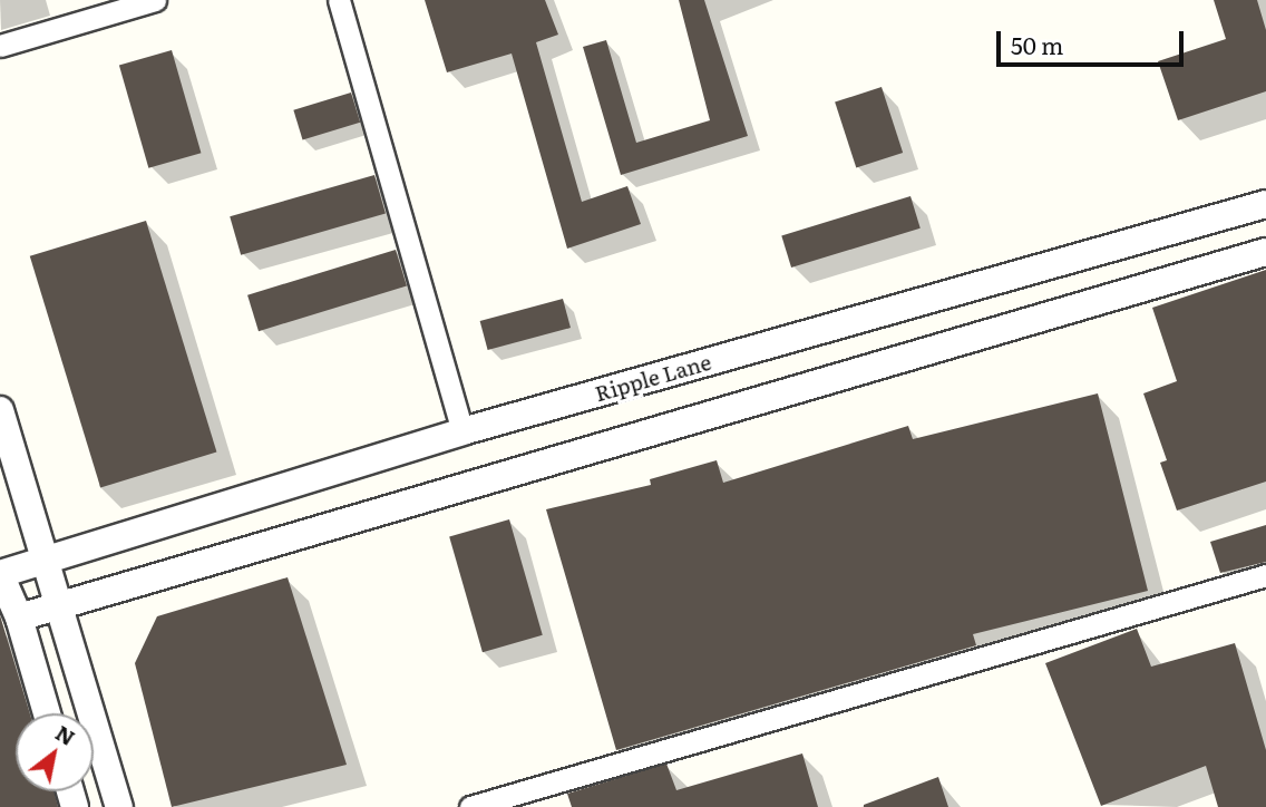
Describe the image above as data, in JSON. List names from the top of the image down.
{
  "streets": {
    "street": ["Ripple Lane"]
  },
  "scale_bar": "50 m",
  "north": "top right"
}
